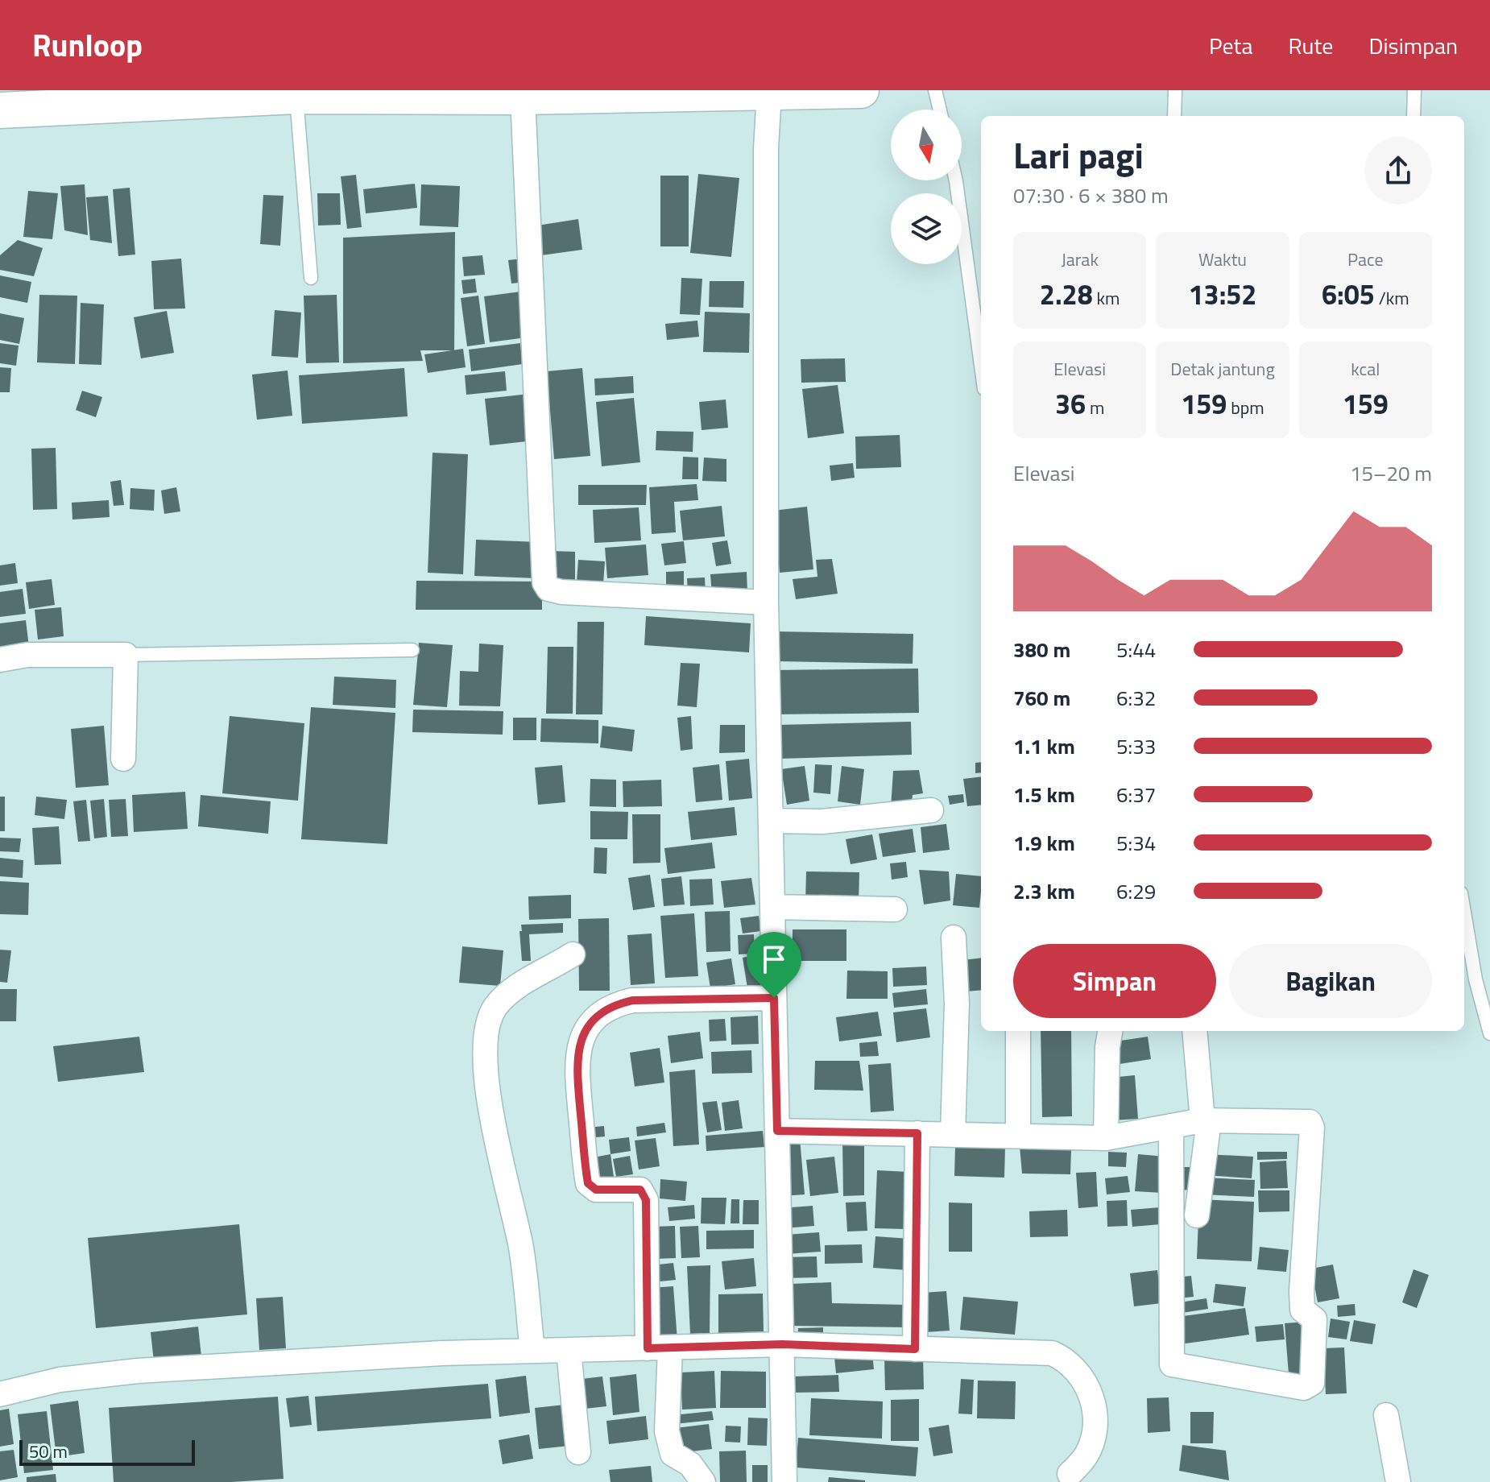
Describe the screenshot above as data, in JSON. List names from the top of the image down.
{
  "scale_bar": "50 m",
  "north": "bottom",
  "page": {
    "header": "Runloop",
    "nav": ["Peta", "Rute", "Disimpan"],
    "heading": ["Lari pagi", "07:30 · 6 × 380 m"],
    "stats": [
      ["Jarak", "2.28 km"],
      ["Waktu", "13:52"],
      ["Pace", "6:05 /km"],
      ["Elevasi", "36 m"],
      ["Detak jantung", "159 bpm"],
      ["kcal", "159"]
    ],
    "chart": ["Elevasi", "15–20 m"],
    "list": [
      {
        "name": "380 m",
        "note": "5:44"
      },
      {
        "name": "760 m",
        "note": "6:32"
      },
      {
        "name": "1.1 km",
        "note": "5:33"
      },
      {
        "name": "1.5 km",
        "note": "6:37"
      },
      {
        "name": "1.9 km",
        "note": "5:34"
      },
      {
        "name": "2.3 km",
        "note": "6:29"
      }
    ],
    "buttons": ["Simpan", "Bagikan"],
    "scale": "50 m"
  }
}
